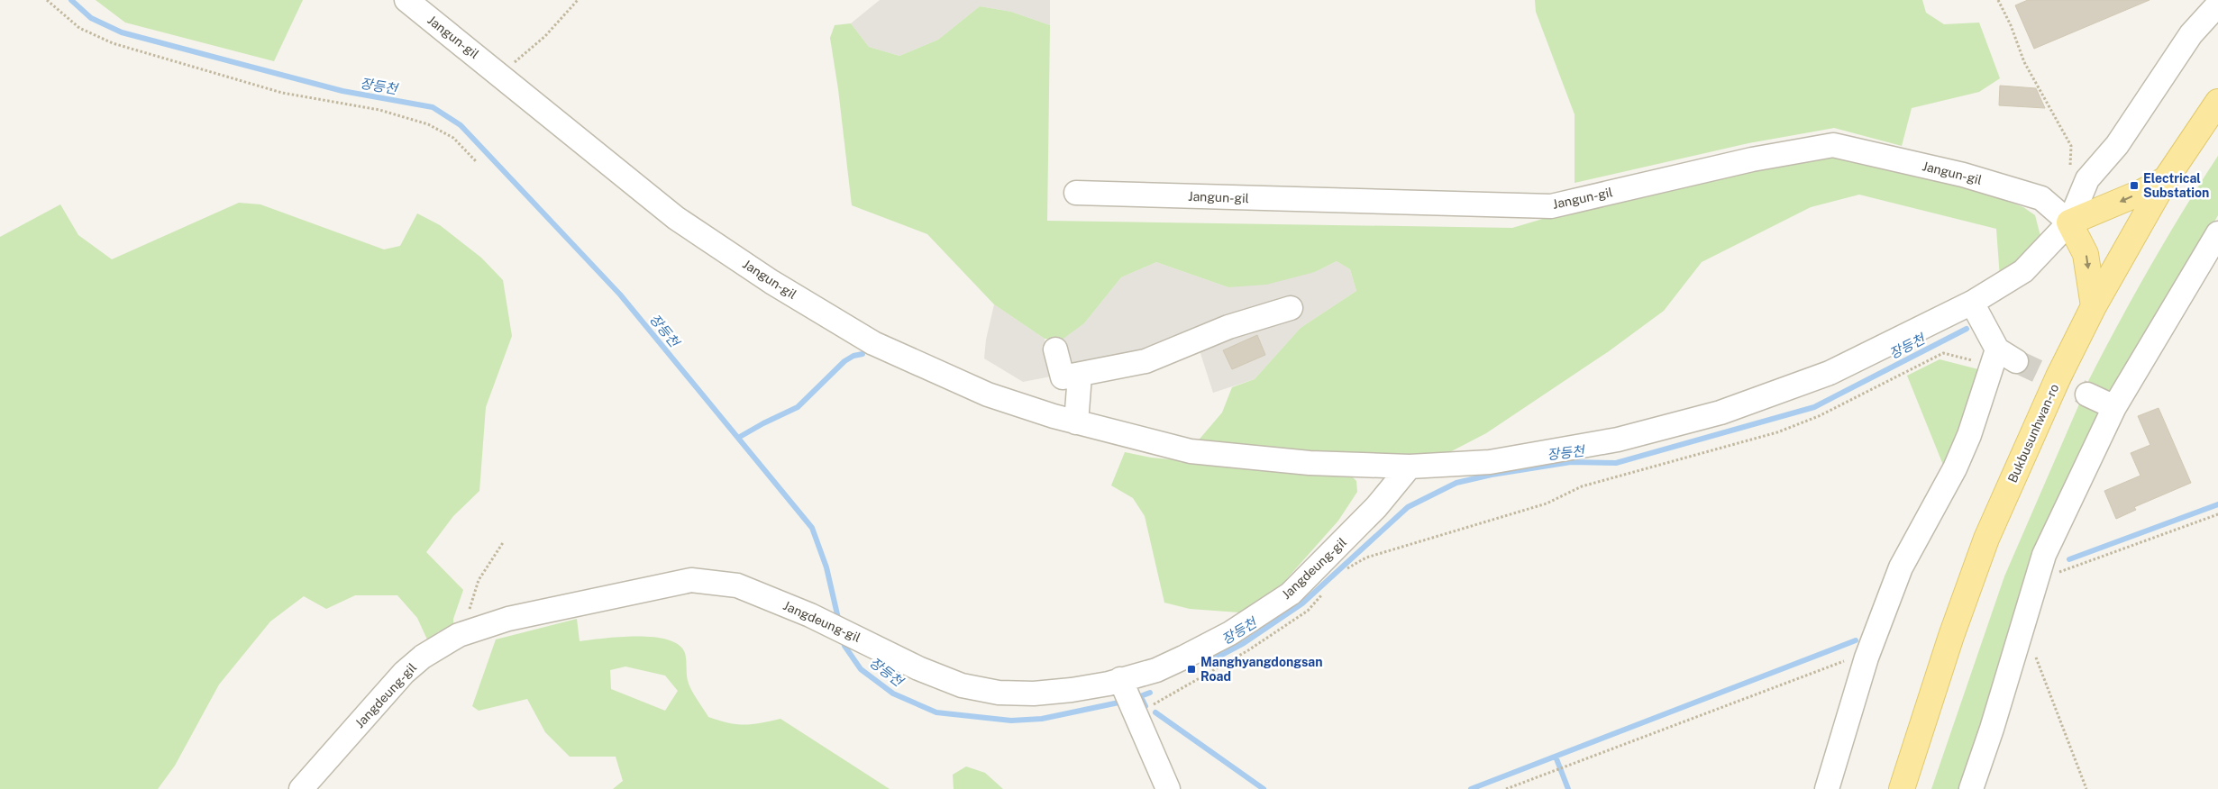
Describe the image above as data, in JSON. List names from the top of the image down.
{
  "streets": {
    "main road": ["Bukbusunhwan-ro"],
    "street": ["Jangun-gil", "Jangdeung-gil"]
  },
  "crossings": [
    ["Jangun-gil", "Jangdeung-gil"]
  ],
  "water": ["장등천"],
  "places": {
    "transit": ["Electrical Substation", "Manghyangdongsan Road"]
  }
}
